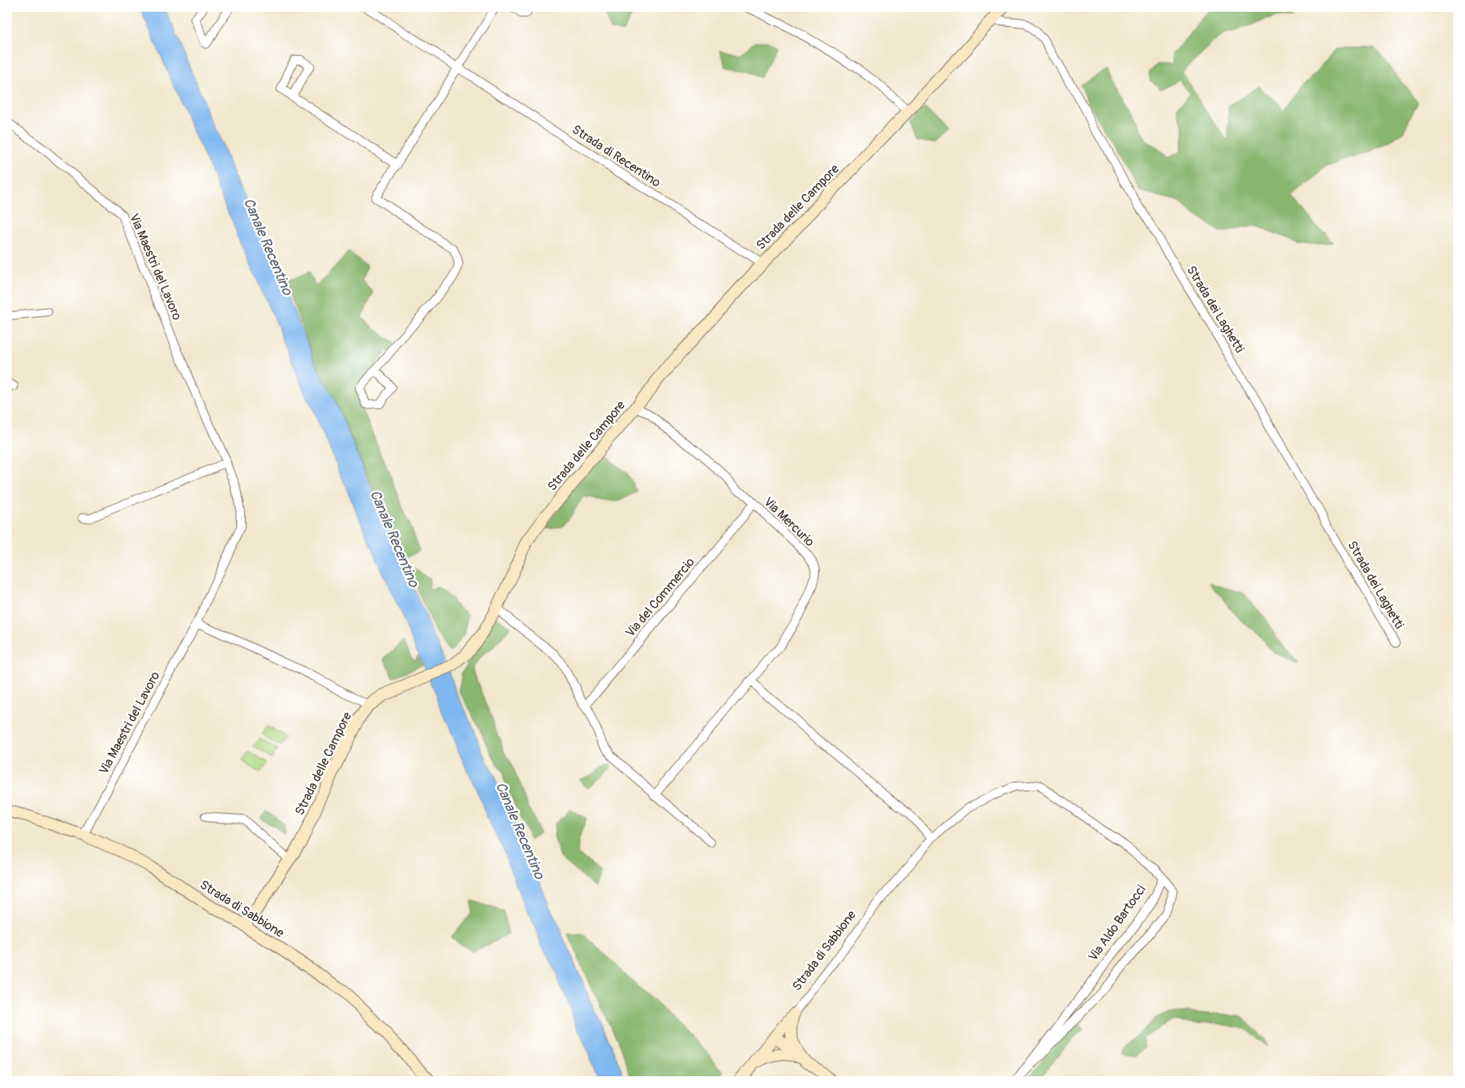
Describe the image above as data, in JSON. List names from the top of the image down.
{
  "streets": {
    "street": [
      "Strada di Recentino",
      "Strada delle Campore",
      "Via Maestri del Lavoro",
      "Strada dei Laghetti",
      "Via Mercurio",
      "Via del Commercio",
      "Strada di Sabbione",
      "Via Aldo Bartocci"
    ]
  },
  "crossings": [
    ["Strada di Recentino", "Strada delle Campore"],
    ["Strada delle Campore", "Strada dei Laghetti"],
    ["Strada delle Campore", "Via Mercurio"],
    ["Strada delle Campore", "Strada di Sabbione"],
    ["Via Maestri del Lavoro", "Strada di Sabbione"],
    ["Via Mercurio", "Via del Commercio"],
    ["Strada di Sabbione", "Via Aldo Bartocci"]
  ],
  "water": ["Canale Recentino"]
}
